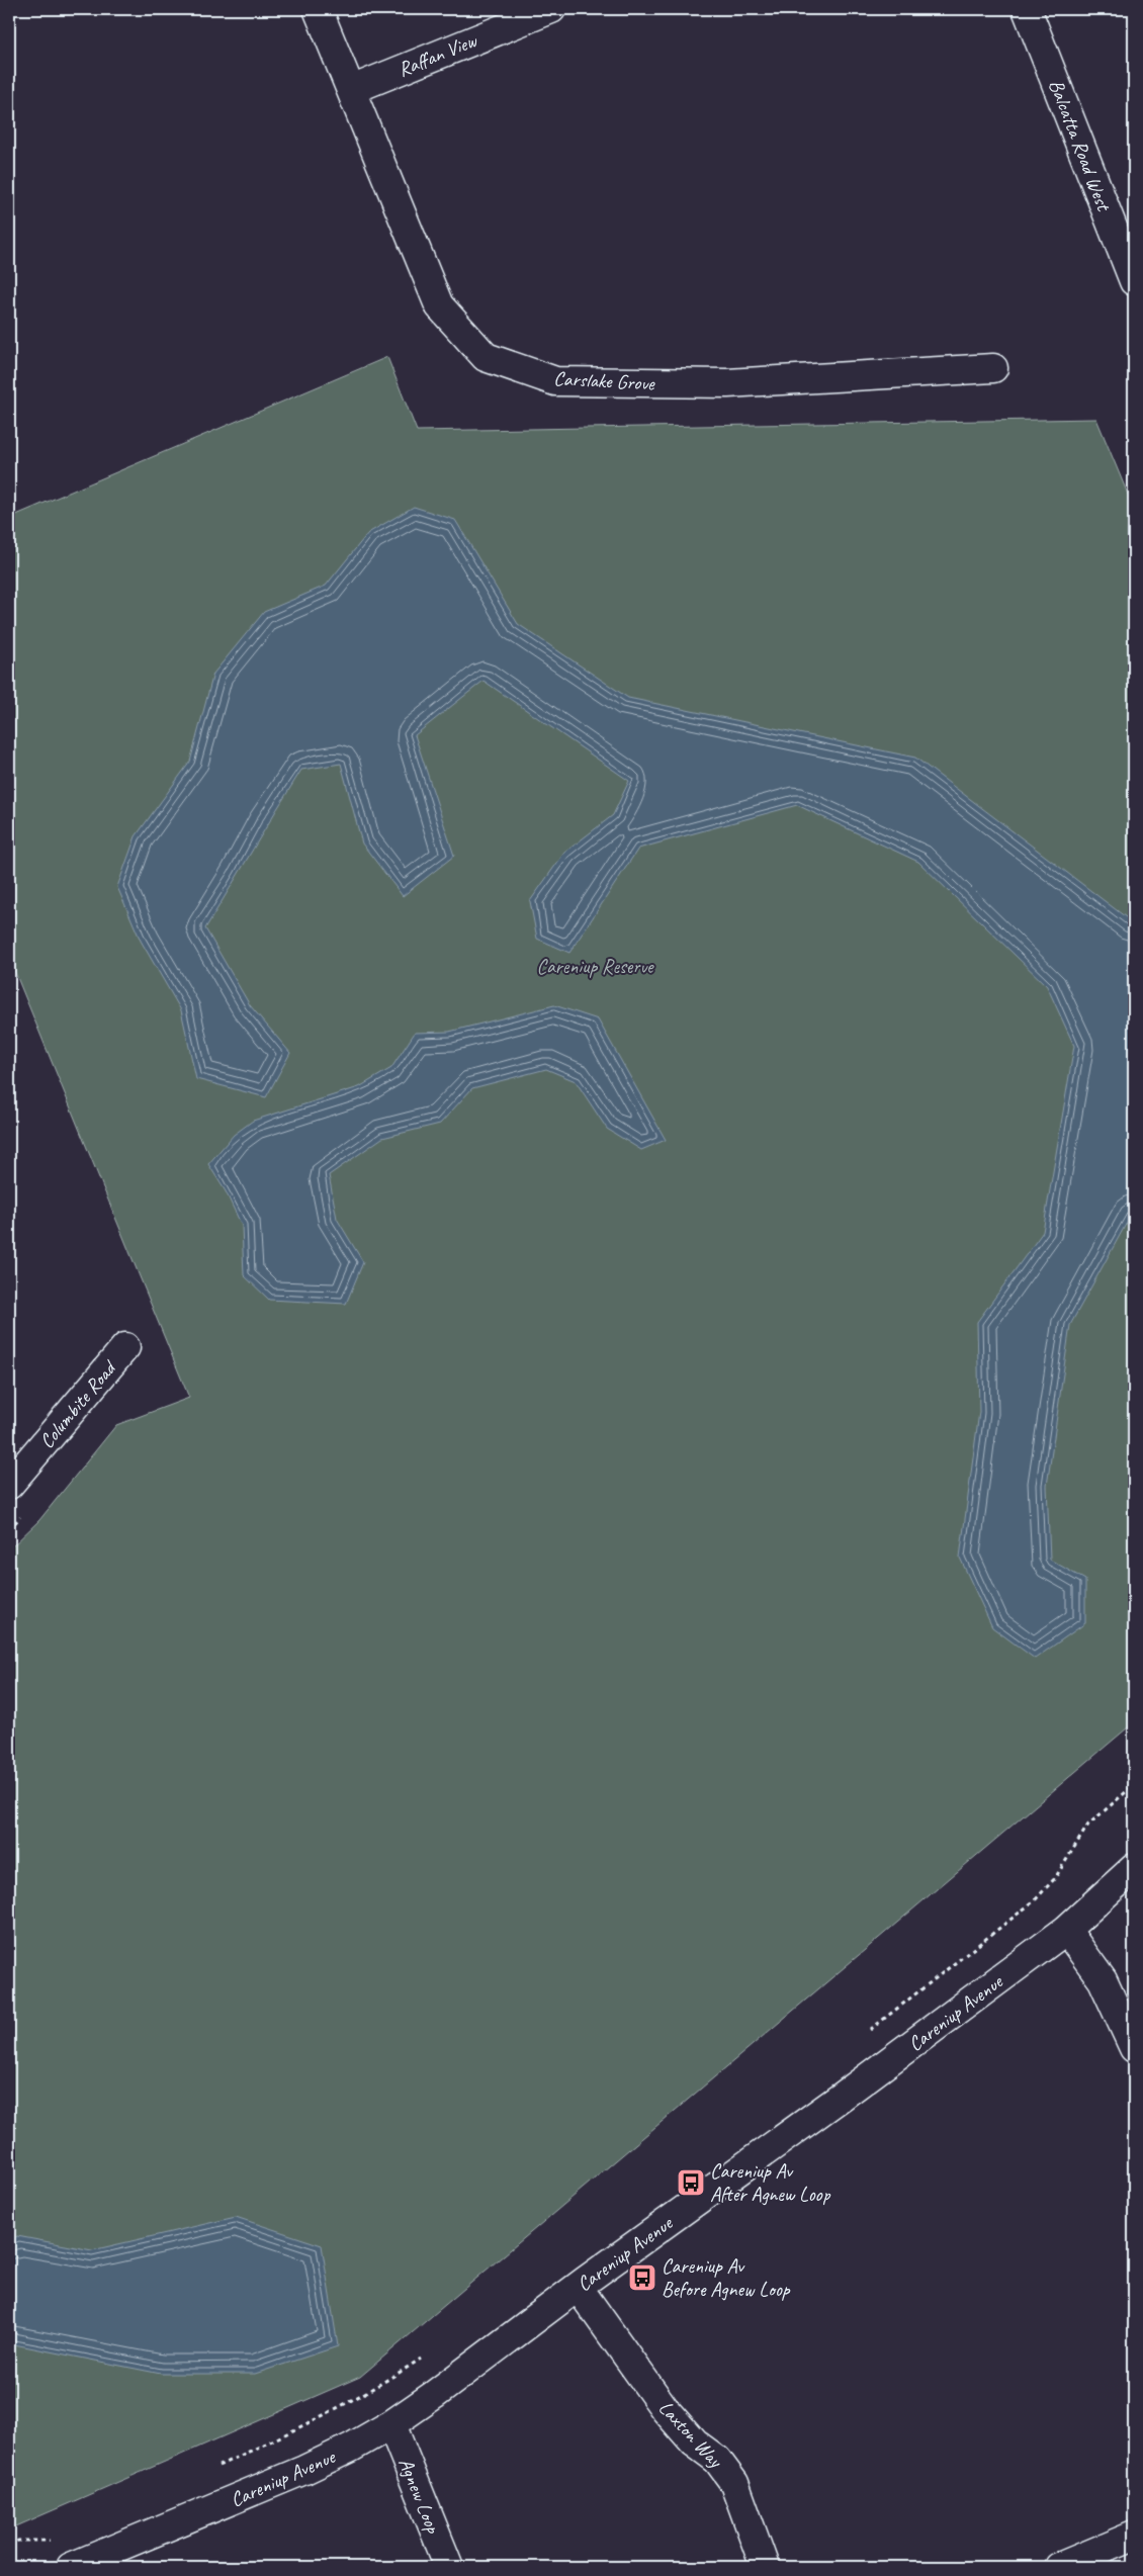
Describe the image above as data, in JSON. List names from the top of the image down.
{
  "streets": {
    "street": [
      "Raffan View",
      "Balcatta Road West",
      "Carslake Grove",
      "Columbite Road",
      "Careniup Avenue",
      "Laxton Way",
      "Agnew Loop"
    ]
  },
  "crossings": [
    ["Raffan View", "Carslake Grove"],
    ["Careniup Avenue", "Laxton Way"],
    ["Careniup Avenue", "Agnew Loop"]
  ],
  "parks": ["Careniup Reserve"],
  "places": {
    "bus stop": ["Careniup Av After Agnew Loop", "Careniup Av Before Agnew Loop"]
  }
}
